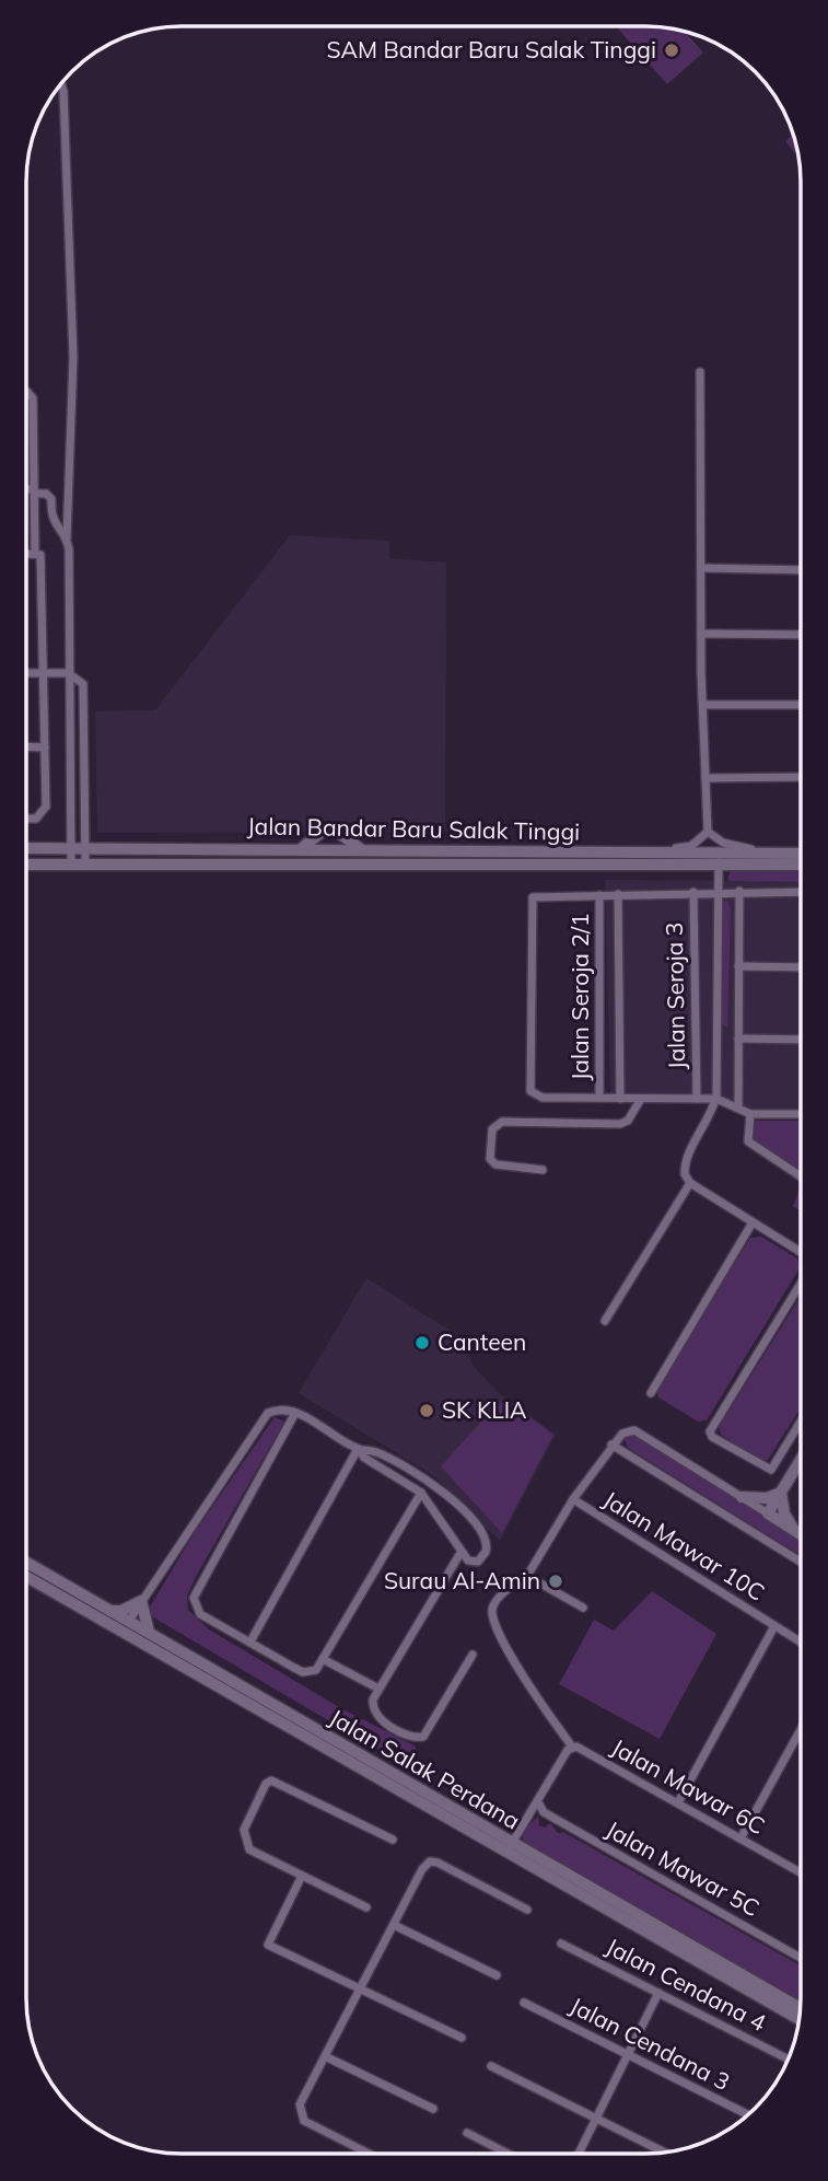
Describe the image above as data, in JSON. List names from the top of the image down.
{
  "streets": {
    "street": [
      "Jalan Bandar Baru Salak Tinggi",
      "Jalan Seroja 3",
      "Jalan Seroja 2/1",
      "Jalan Mawar 10C",
      "Jalan Salak Perdana",
      "Jalan Mawar 6C",
      "Jalan Mawar 5C",
      "Jalan Cendana 4",
      "Jalan Cendana 3"
    ]
  },
  "places": [
    "SAM Bandar Baru Salak Tinggi",
    "Canteen",
    "SK KLIA",
    "Surau Al-Amin"
  ]
}
